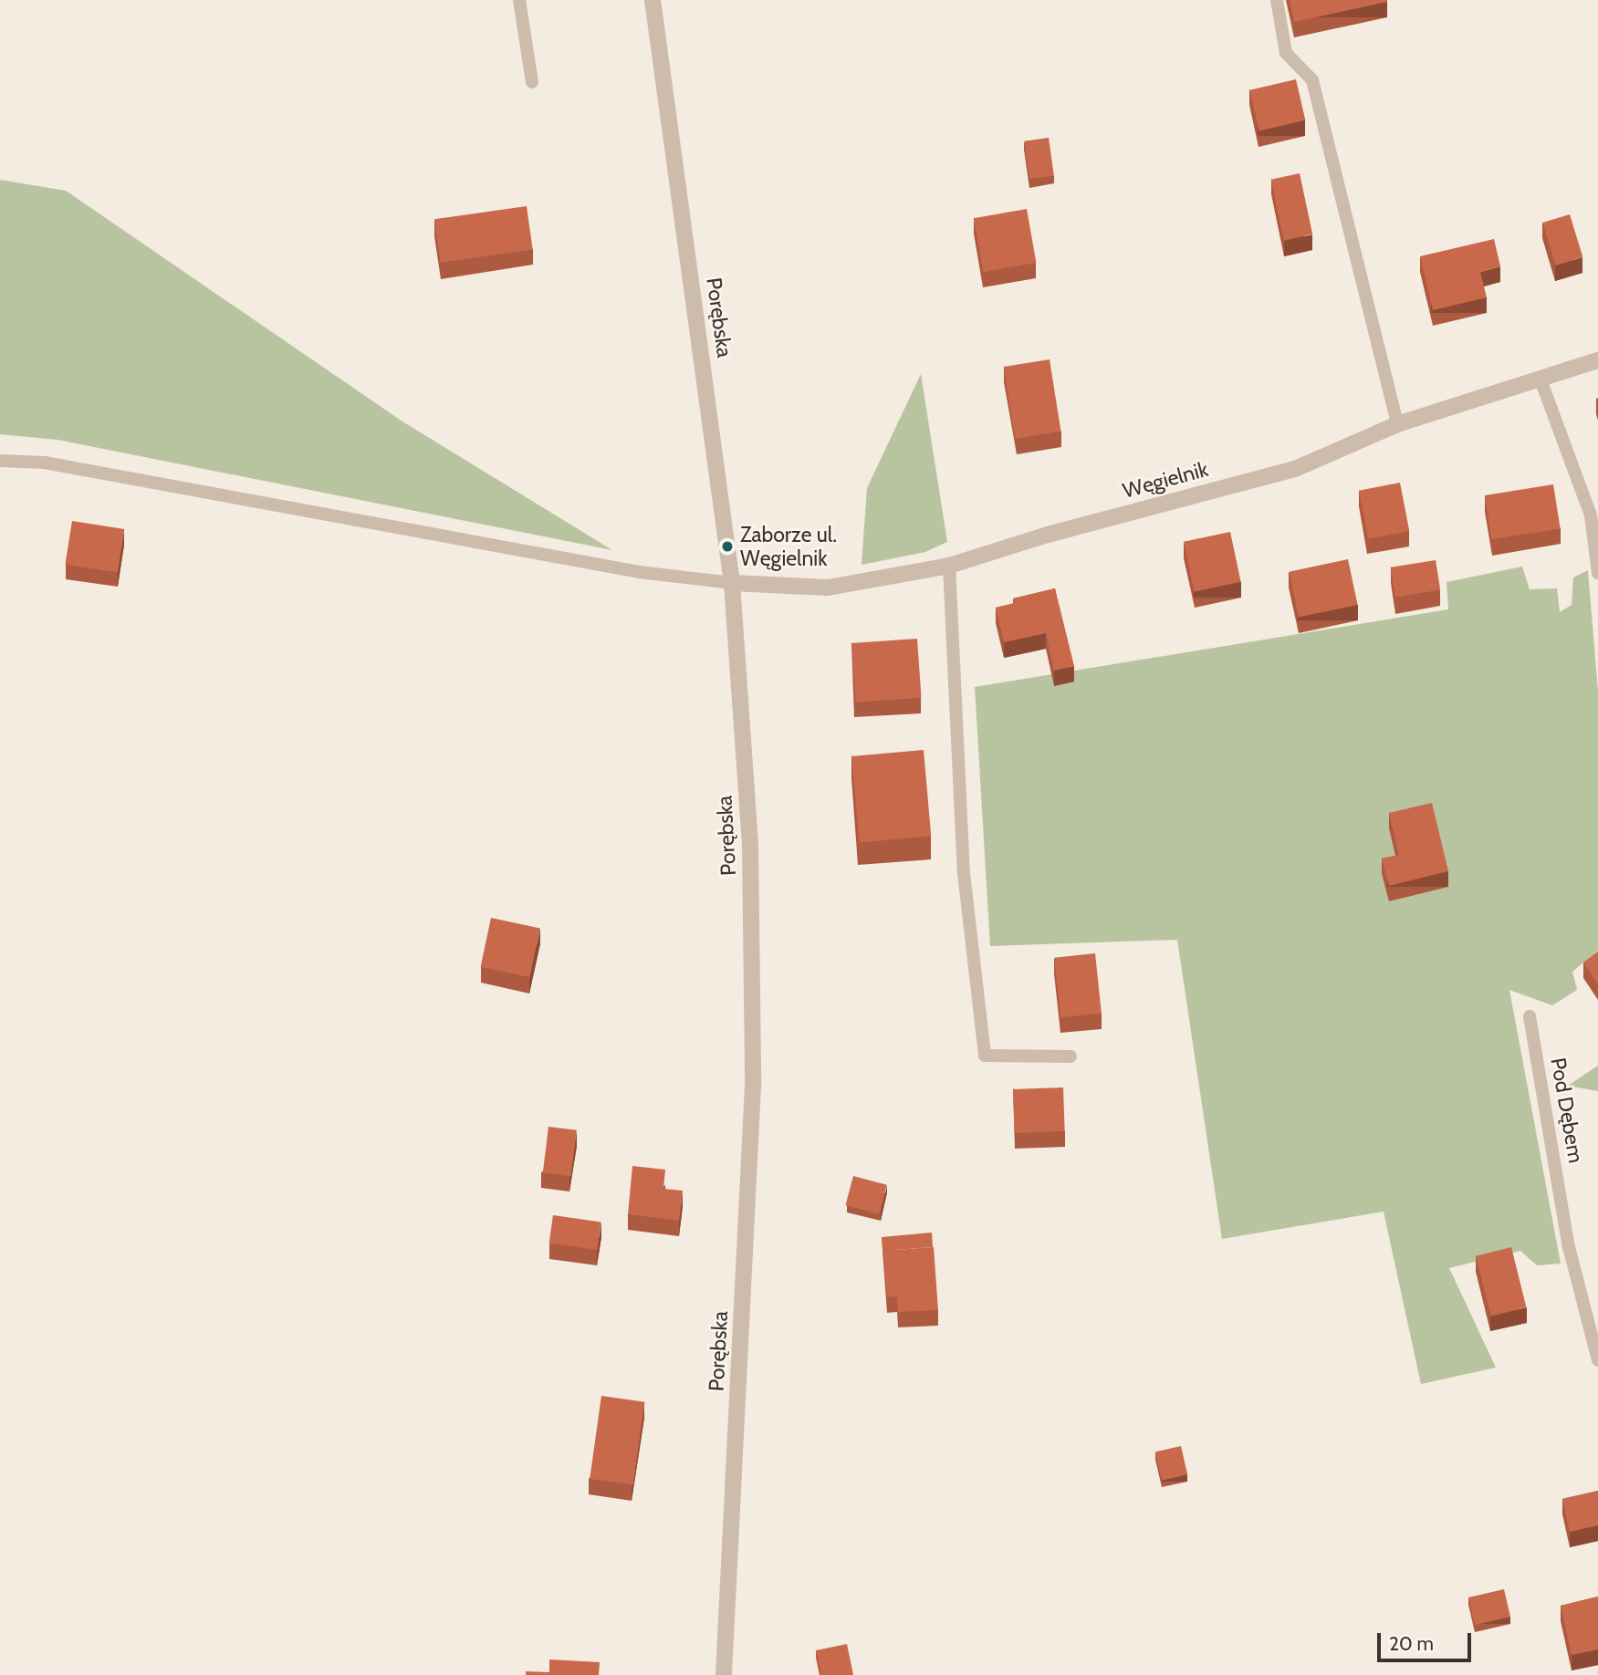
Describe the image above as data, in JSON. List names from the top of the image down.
{
  "streets": {
    "street": ["Porębska", "Węgielnik"],
    "lane": ["Pod Dębem"]
  },
  "crossings": [
    ["Porębska", "Węgielnik"]
  ],
  "places": ["Zaborze ul. Węgielnik"],
  "scale_bar": "20 m"
}
